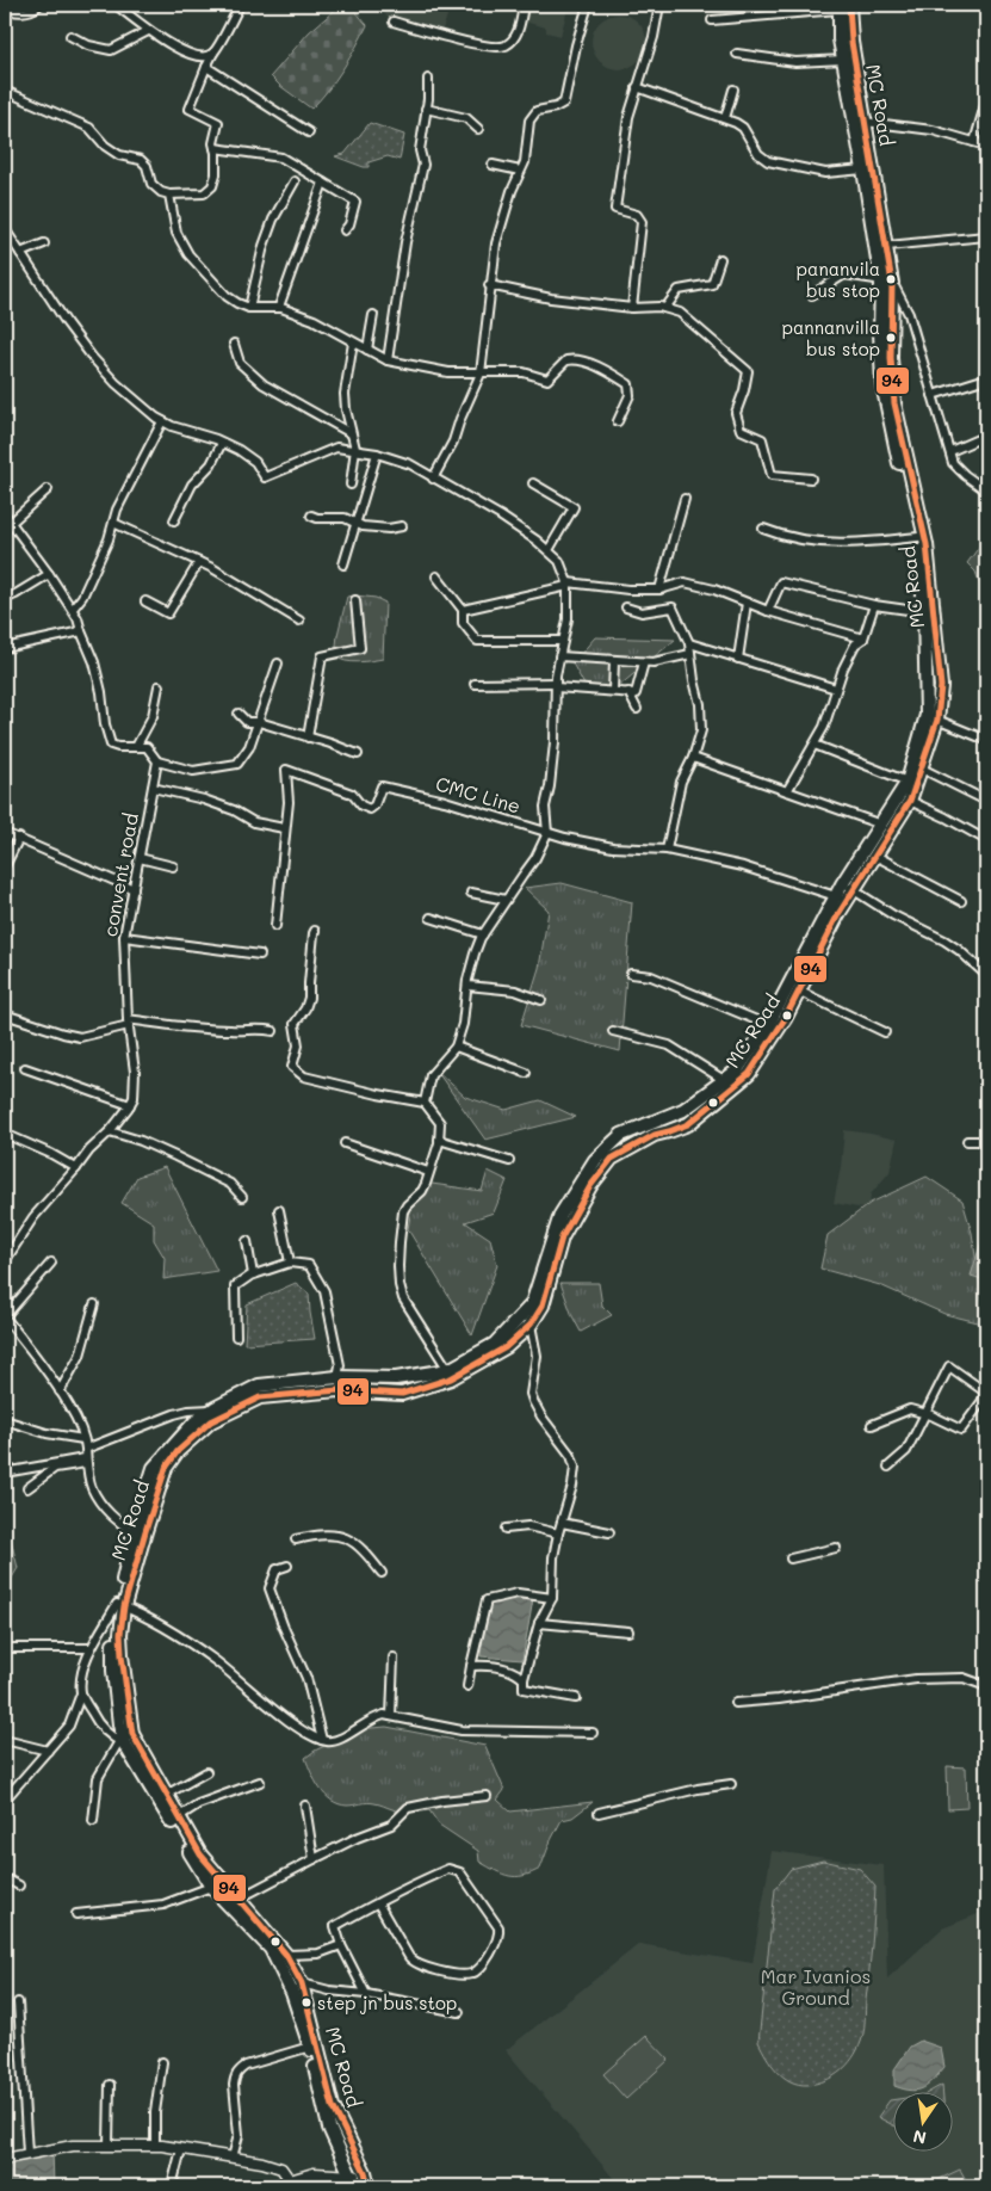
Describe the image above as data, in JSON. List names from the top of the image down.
{
  "streets": {
    "main road": ["MC Road"],
    "street": ["CMC Line", "convent road"]
  },
  "crossings": [
    ["MC Road", "CMC Line"]
  ],
  "parks": ["Mar Ivanios Ground"],
  "places": ["pananvila bus stop", "pannanvilla bus stop", "step jn bus stop"],
  "lines": ["transit line 94"],
  "north": "bottom"
}
